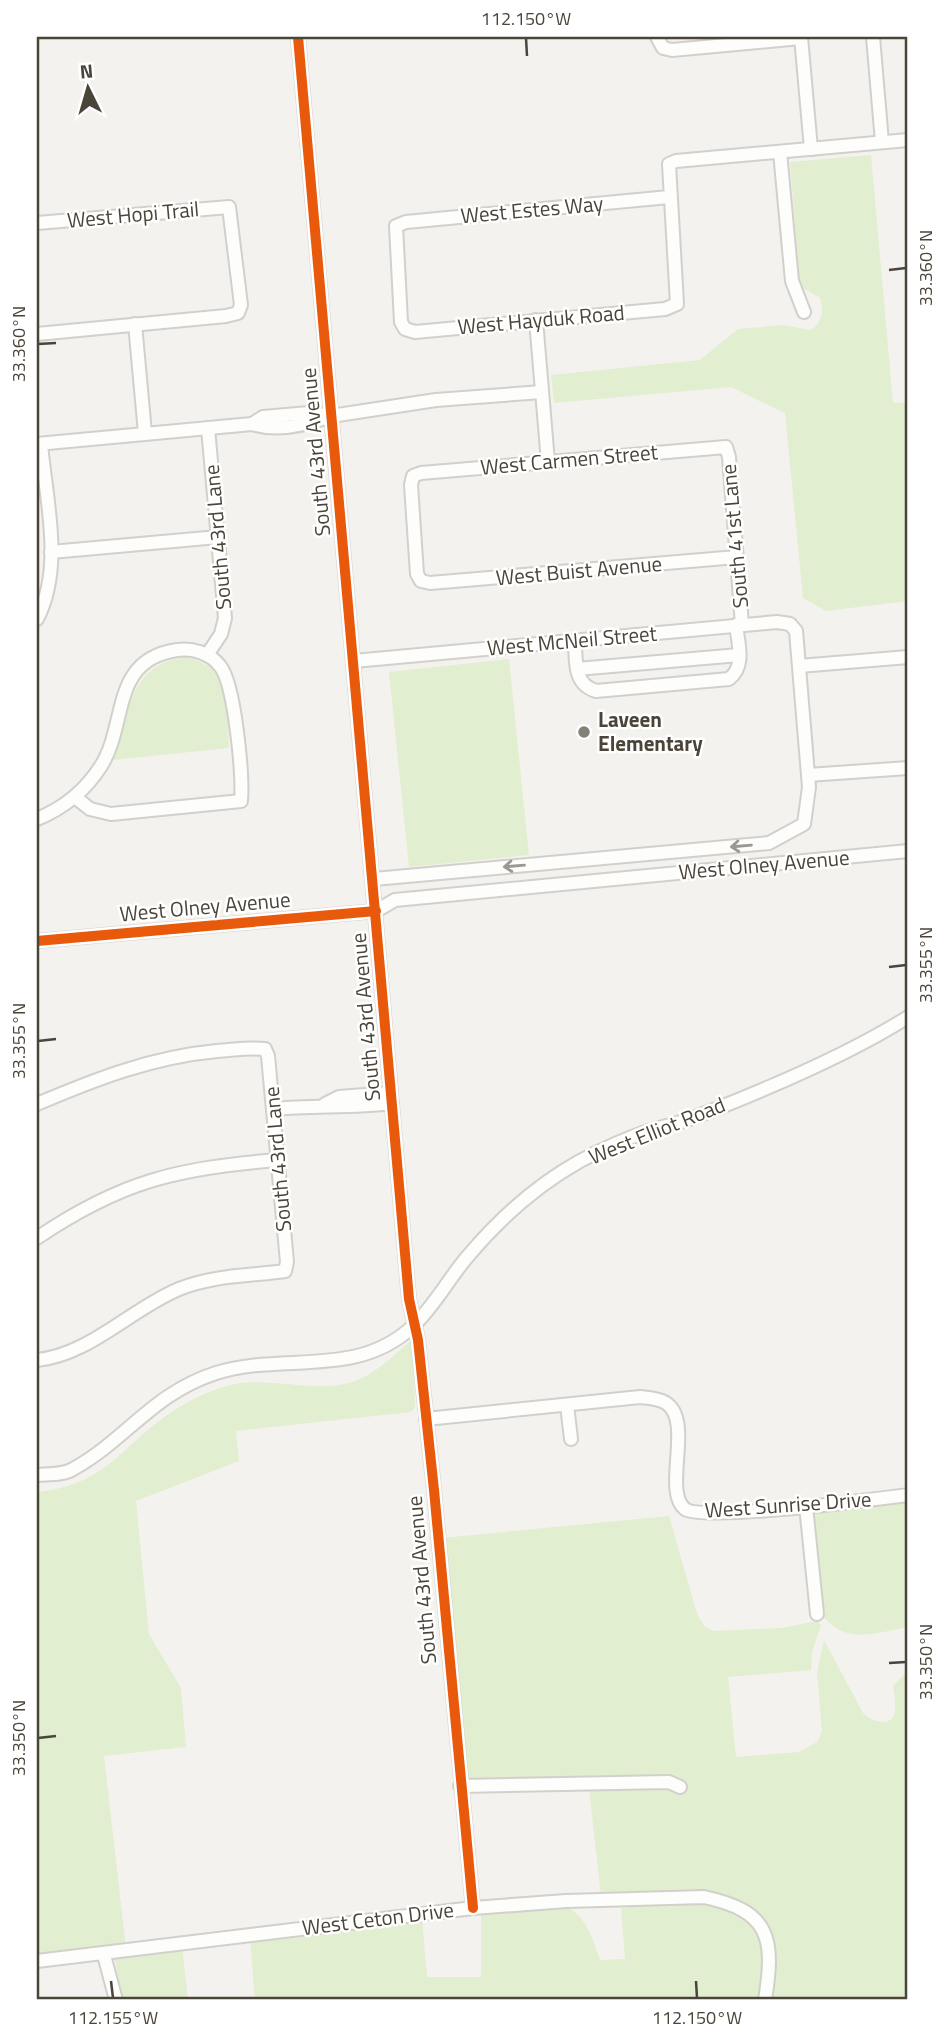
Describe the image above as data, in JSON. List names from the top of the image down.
{
  "streets": {
    "street": [
      "West Estes Way",
      "West Hopi Trail",
      "West Hayduk Road",
      "South 43rd Avenue",
      "West Carmen Street",
      "South 41st Lane",
      "South 43rd Lane",
      "West Buist Avenue",
      "West McNeil Street",
      "West Olney Avenue",
      "West Elliot Road",
      "West Sunrise Drive",
      "West Ceton Drive"
    ]
  },
  "crossings": [
    ["West Estes Way", "West Hayduk Road"],
    ["South 43rd Avenue", "West McNeil Street"],
    ["South 43rd Avenue", "West Olney Avenue"],
    ["South 43rd Avenue", "West Elliot Road"],
    ["South 43rd Avenue", "West Sunrise Drive"],
    ["South 43rd Avenue", "West Ceton Drive"],
    ["West Carmen Street", "South 41st Lane"],
    ["West Carmen Street", "West Buist Avenue"],
    ["South 41st Lane", "West Buist Avenue"],
    ["South 41st Lane", "West McNeil Street"]
  ],
  "places": ["Laveen Elementary"],
  "north": "top",
  "coordinates": [
    "112.150°W",
    "33.360°N",
    "33.355°N",
    "33.350°N",
    "112.155°W"
  ]
}
